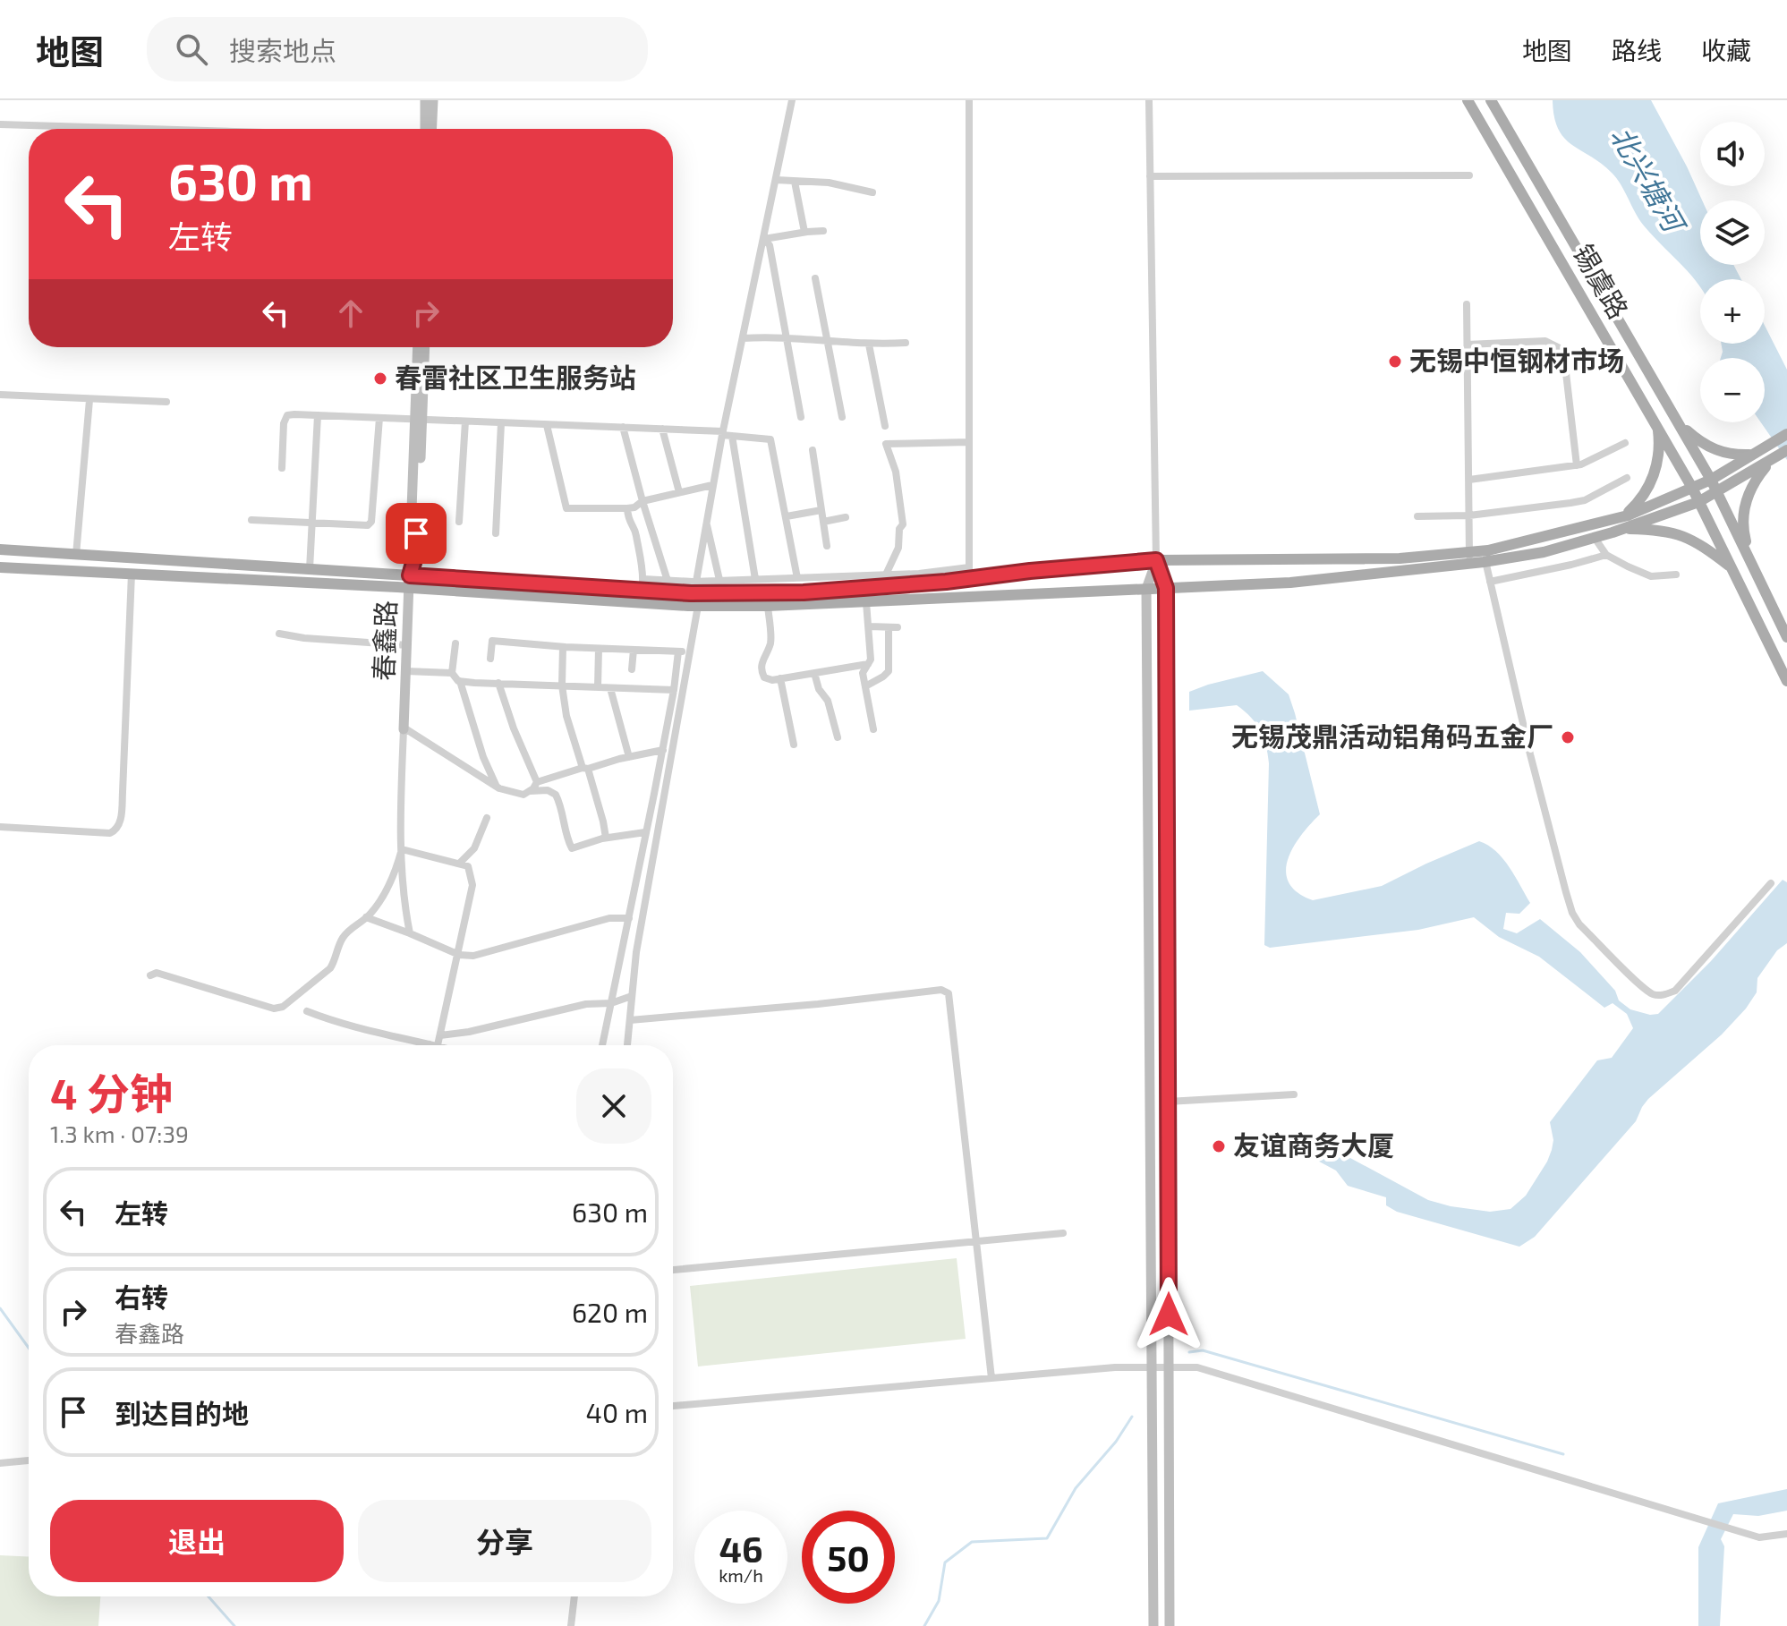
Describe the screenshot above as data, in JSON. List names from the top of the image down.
{
  "streets": {
    "main road": ["锡虞路", "春鑫路"]
  },
  "water": ["北兴塘河"],
  "places": [
    "无锡中恒钢材市场",
    "春雷社区卫生服务站",
    "无锡茂鼎活动铝角码五金厂",
    "友谊商务大厦"
  ],
  "page": {
    "header": "地图",
    "search": "搜索地点",
    "nav": ["地图", "路线", "收藏"],
    "map_buttons": ["+", "−"],
    "turn": ["630 m", "左转"],
    "heading": ["4 分钟", "1.3 km · 07:39"],
    "list": [
      {
        "name": "左转",
        "value": "630 m"
      },
      {
        "name": "右转",
        "note": "春鑫路",
        "value": "620 m"
      },
      {
        "name": "到达目的地",
        "value": "40 m"
      }
    ],
    "buttons": ["退出", "分享"],
    "speed": "46 km/h",
    "limit": "50"
  }
}
